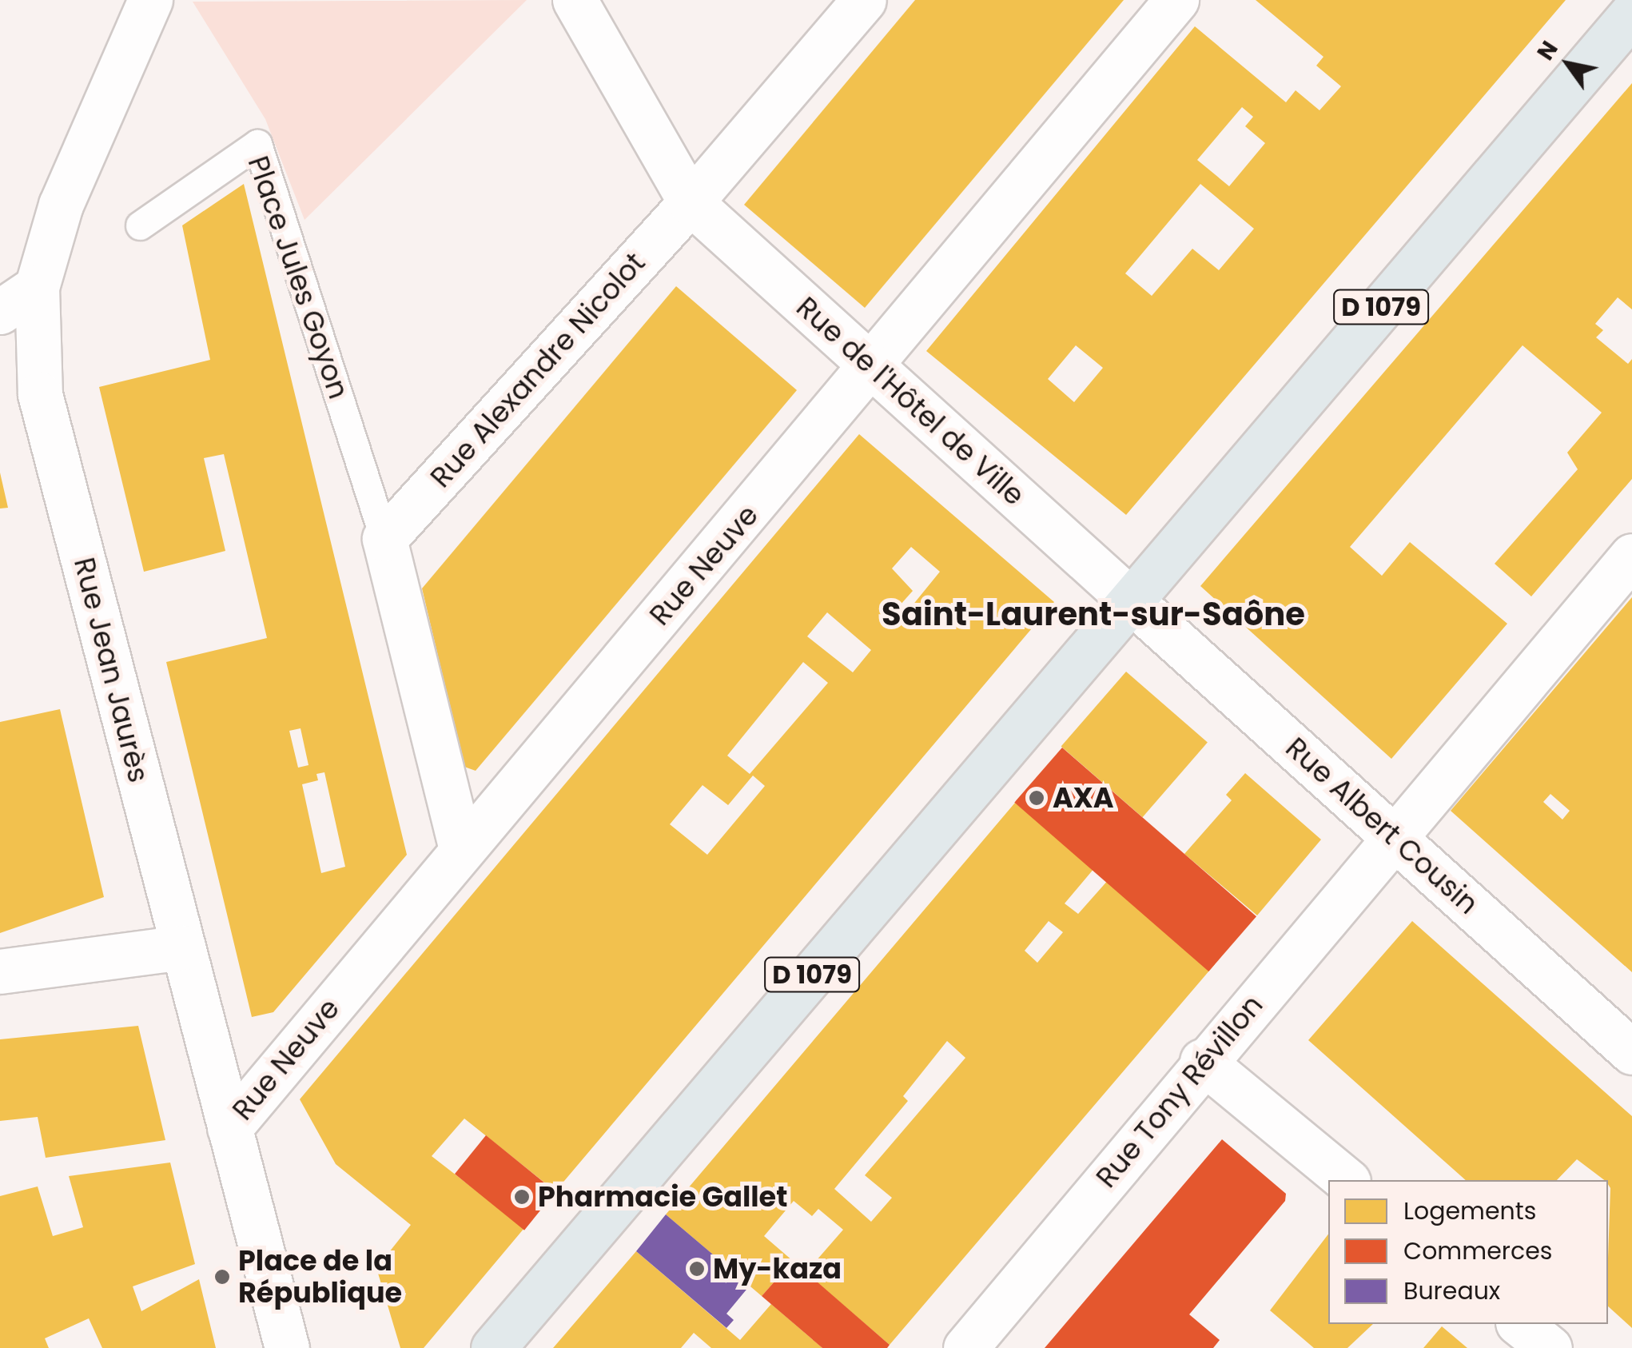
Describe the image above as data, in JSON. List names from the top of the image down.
{
  "streets": {
    "main road": ["D 1079"],
    "street": [
      "Rue Alexandre Nicolot",
      "Rue de l'Hôtel de Ville",
      "Rue Neuve",
      "Rue Jean Jaurès",
      "Rue Albert Cousin",
      "Rue Tony Révillon"
    ],
    "lane": ["Place Jules Goyon"]
  },
  "crossings": [
    ["Place Jules Goyon", "Rue Alexandre Nicolot"],
    ["D 1079", "Rue de l'Hôtel de Ville"],
    ["D 1079", "Rue Albert Cousin"],
    ["Rue Alexandre Nicolot", "Rue de l'Hôtel de Ville"],
    ["Rue de l'Hôtel de Ville", "Rue Neuve"],
    ["Rue de l'Hôtel de Ville", "Rue Albert Cousin"],
    ["Rue Neuve", "Rue Jean Jaurès"],
    ["Rue Albert Cousin", "Rue Tony Révillon"]
  ],
  "districts": ["Saint-Laurent-sur-Saône"],
  "places": [
    "AXA",
    "Pharmacie Gallet",
    "My-kaza",
    "Place de la République"
  ],
  "legend": ["Logements", "Commerces", "Bureaux"],
  "north": "top left"
}
